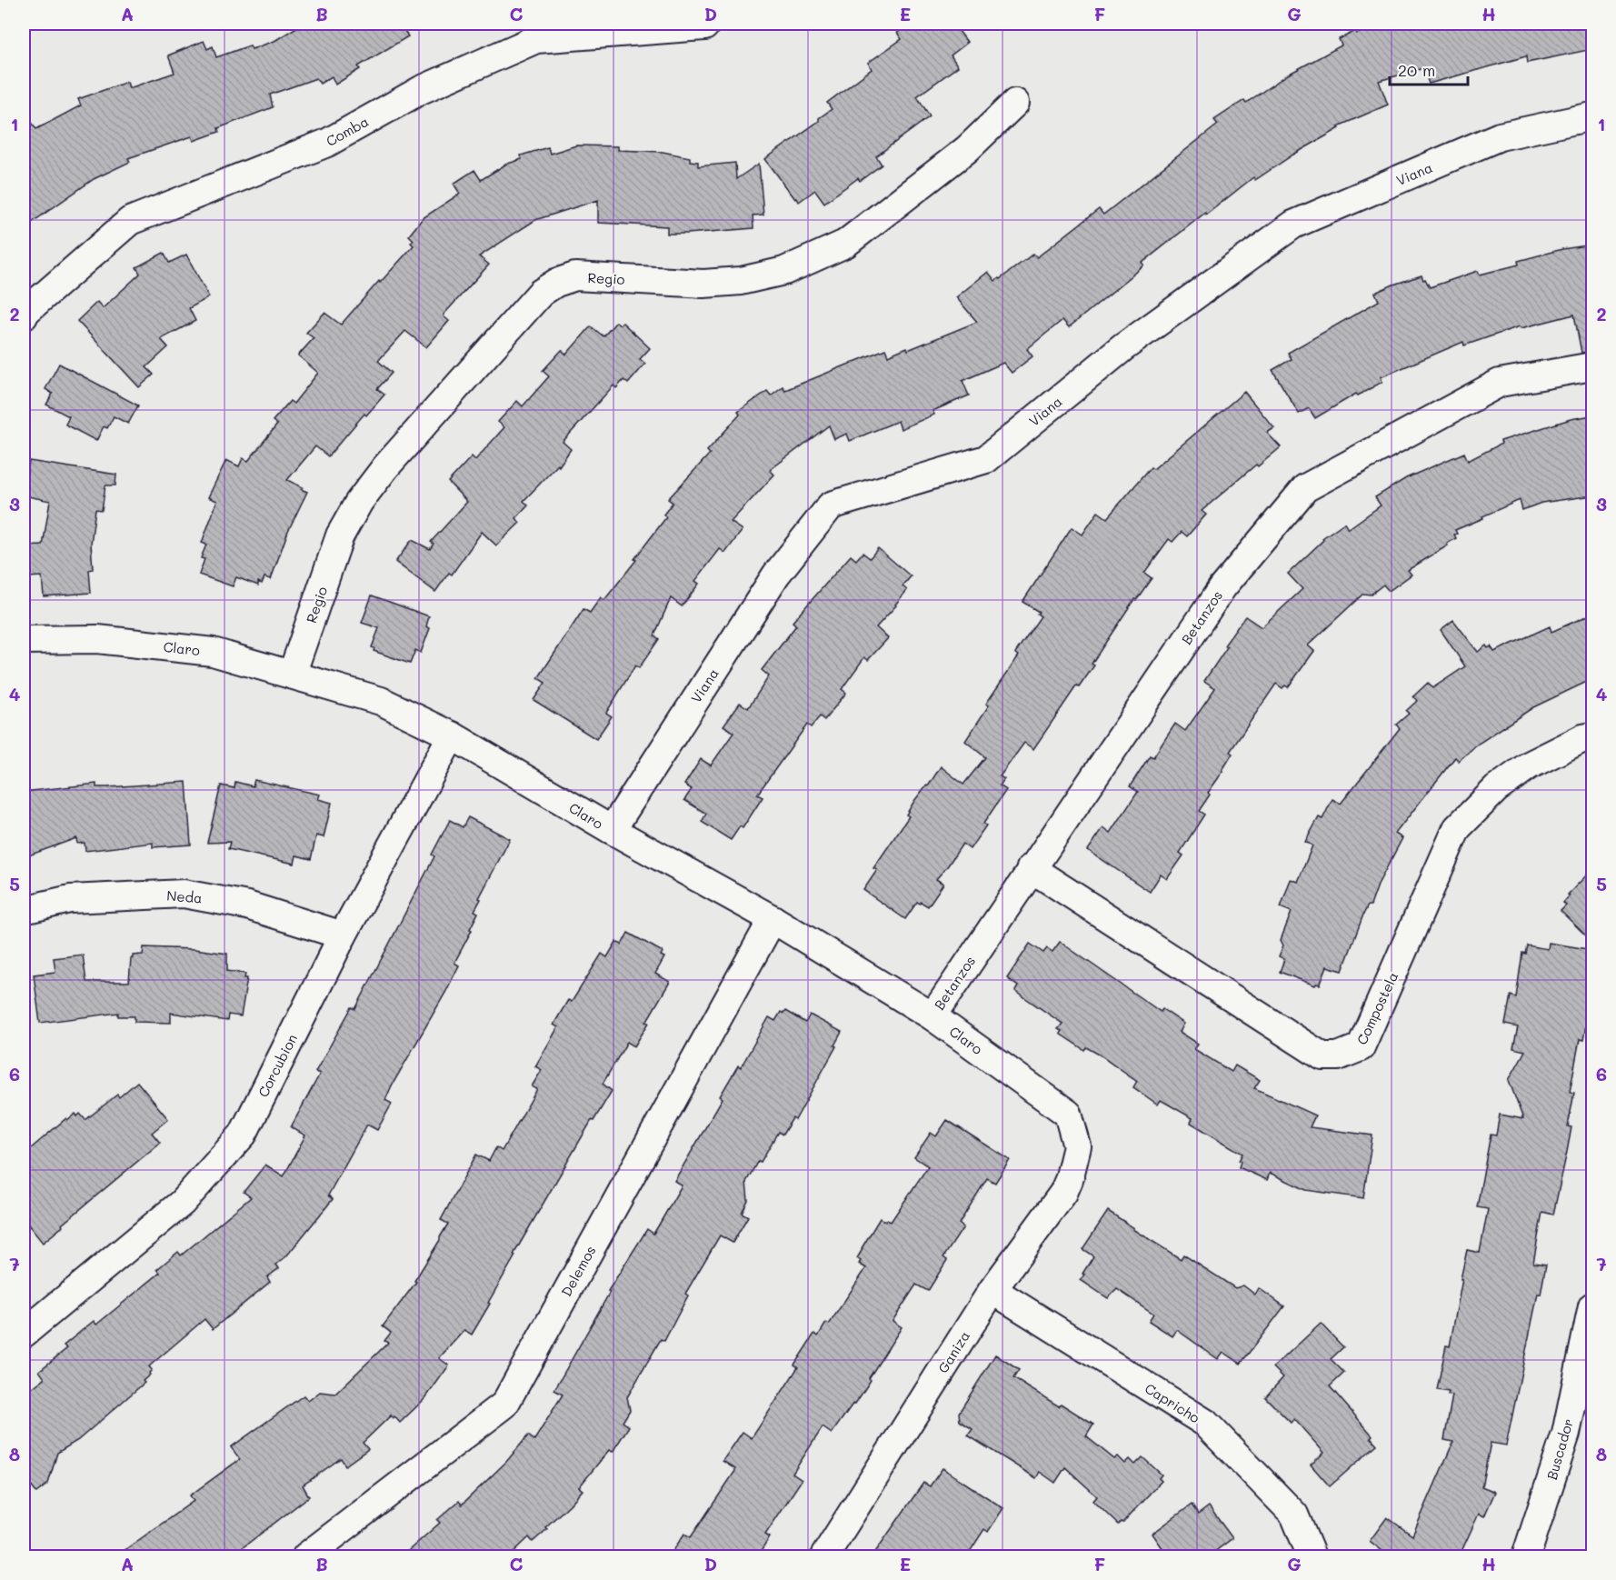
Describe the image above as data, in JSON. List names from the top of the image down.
{
  "streets": {
    "street": [
      "Comba",
      "Viana",
      "Regio",
      "Betanzos",
      "Claro",
      "Neda",
      "Compostela",
      "Corcubion",
      "Delemos",
      "Ganiza",
      "Capricho",
      "Buscador"
    ]
  },
  "crossings": [
    ["Viana", "Claro"],
    ["Regio", "Claro"],
    ["Betanzos", "Claro"],
    ["Betanzos", "Compostela"],
    ["Claro", "Corcubion"],
    ["Claro", "Delemos"],
    ["Claro", "Ganiza"],
    ["Neda", "Corcubion"],
    ["Ganiza", "Capricho"]
  ],
  "scale_bar": "20 m",
  "grid": {
    "columns": [
      "A",
      "B",
      "C",
      "D",
      "E",
      "F",
      "G",
      "H"
    ],
    "rows": [
      "1",
      "2",
      "3",
      "4",
      "5",
      "6",
      "7",
      "8"
    ]
  }
}
